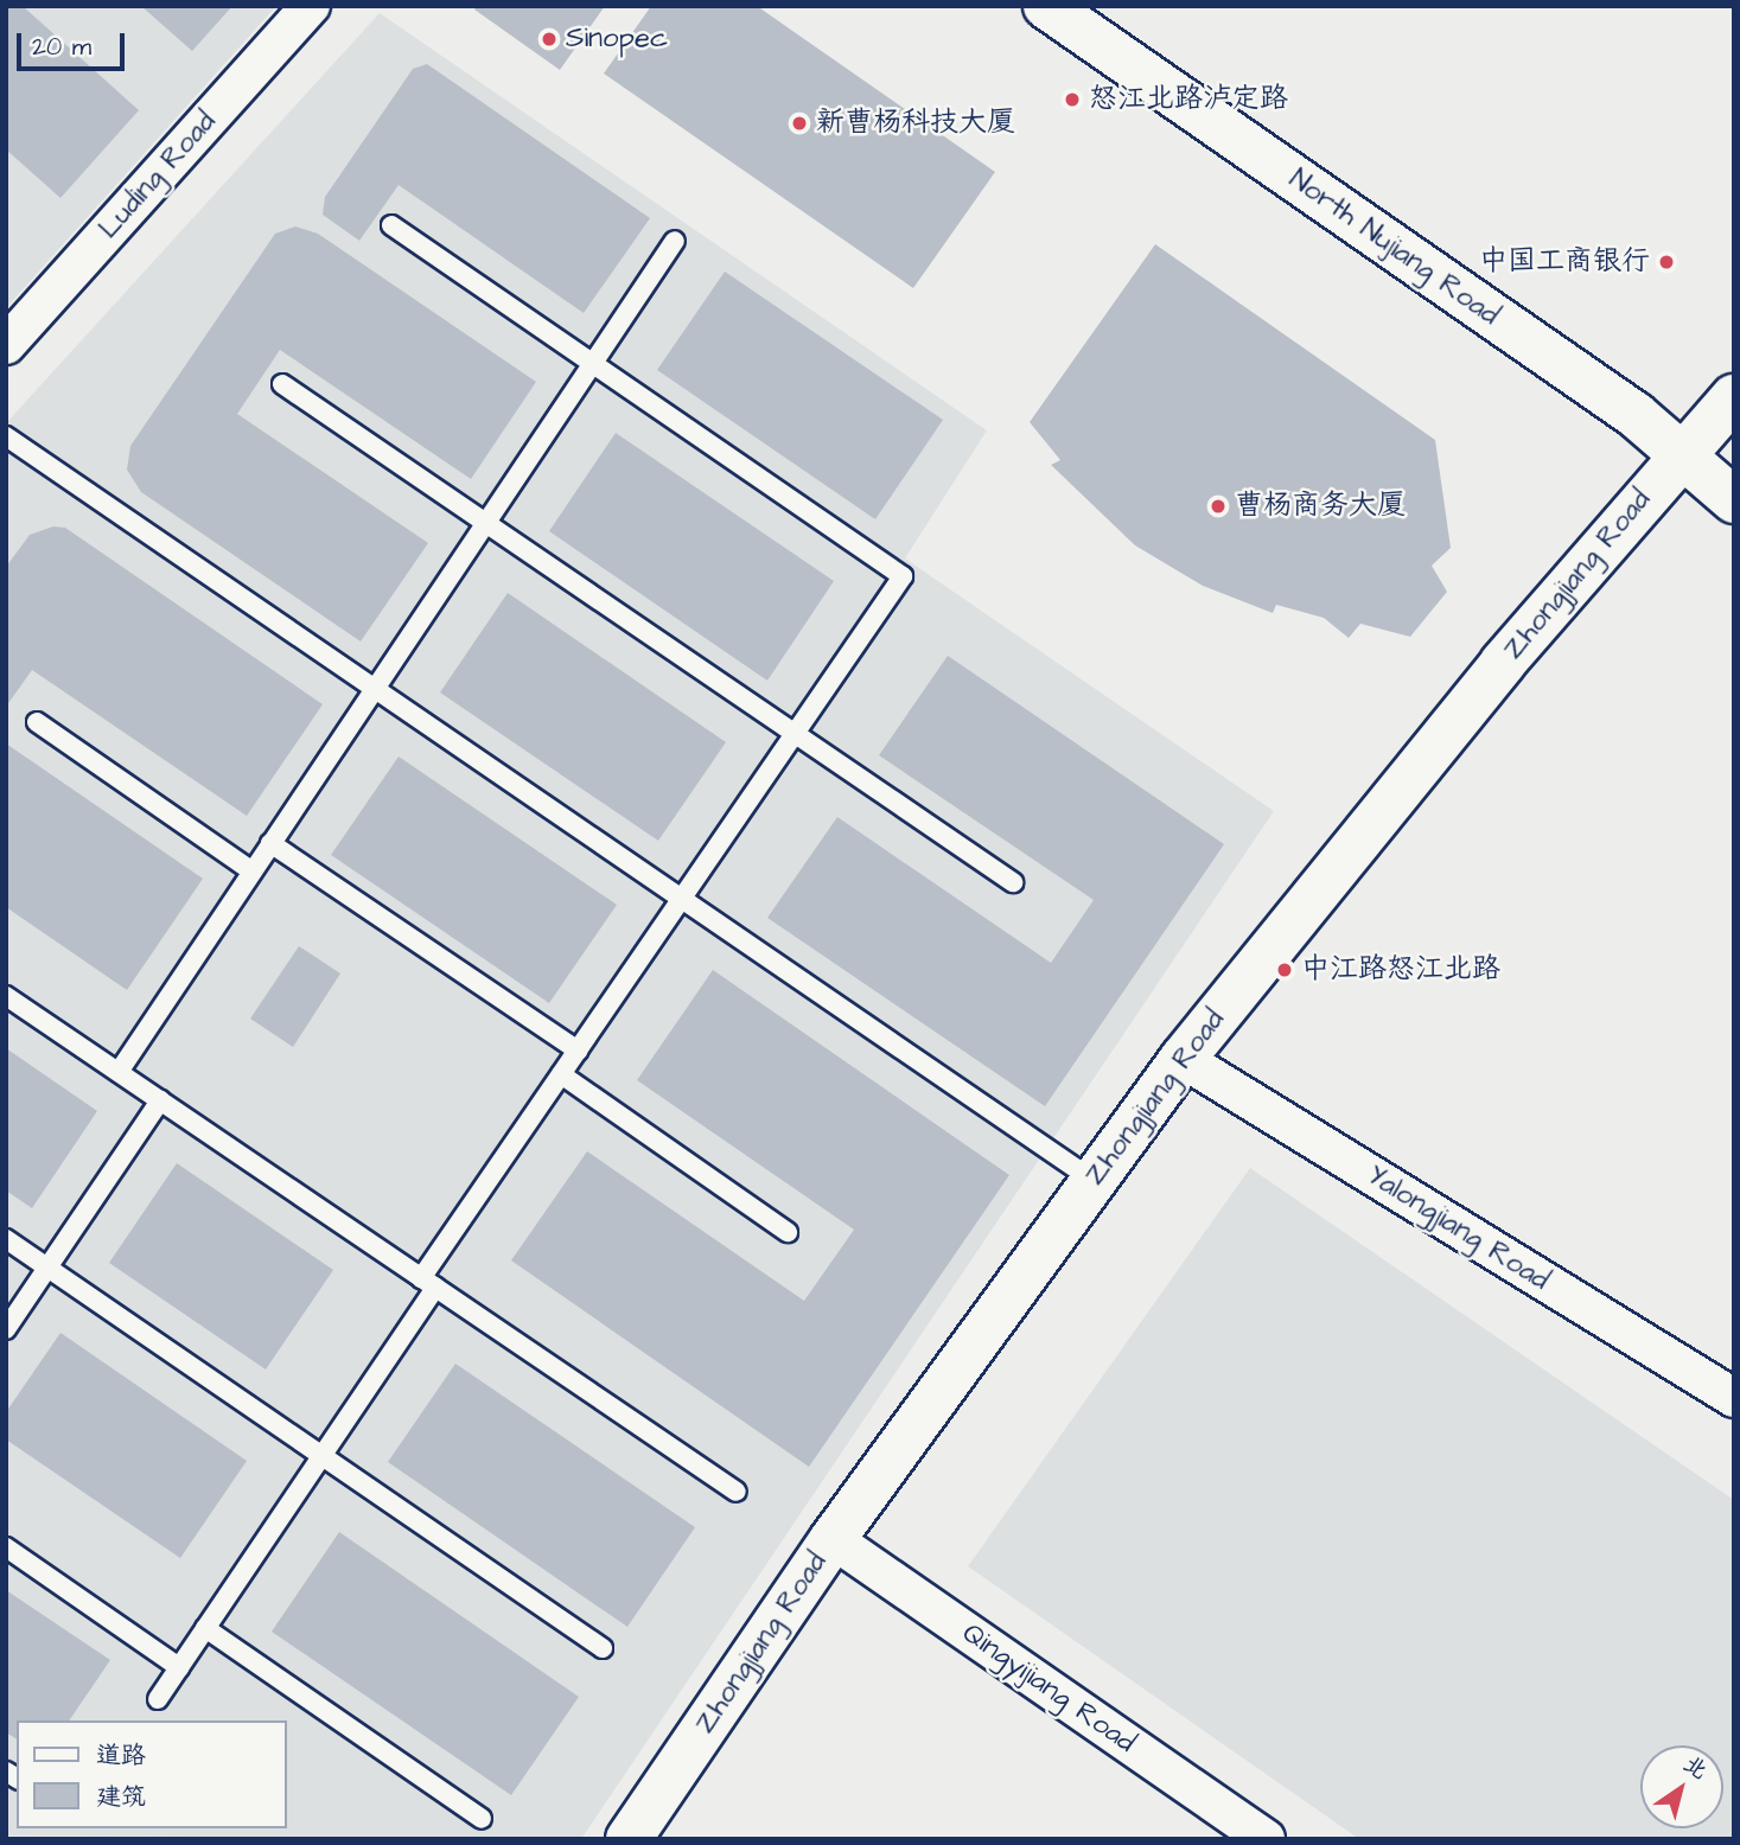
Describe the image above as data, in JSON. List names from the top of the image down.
{
  "streets": {
    "street": [
      "Luding Road",
      "North Nujiang Road",
      "Zhongjiang Road",
      "Yalongjiang Road",
      "Qingyijiang Road"
    ]
  },
  "crossings": [
    ["North Nujiang Road", "Zhongjiang Road"],
    ["Zhongjiang Road", "Yalongjiang Road"],
    ["Zhongjiang Road", "Qingyijiang Road"]
  ],
  "places": [
    "Sinopec",
    "怒江北路泸定路",
    "新曹杨科技大厦",
    "中国工商银行",
    "曹杨商务大厦",
    "中江路怒江北路"
  ],
  "legend": ["道路", "建筑"],
  "scale_bar": "20 m",
  "north": "top right"
}
